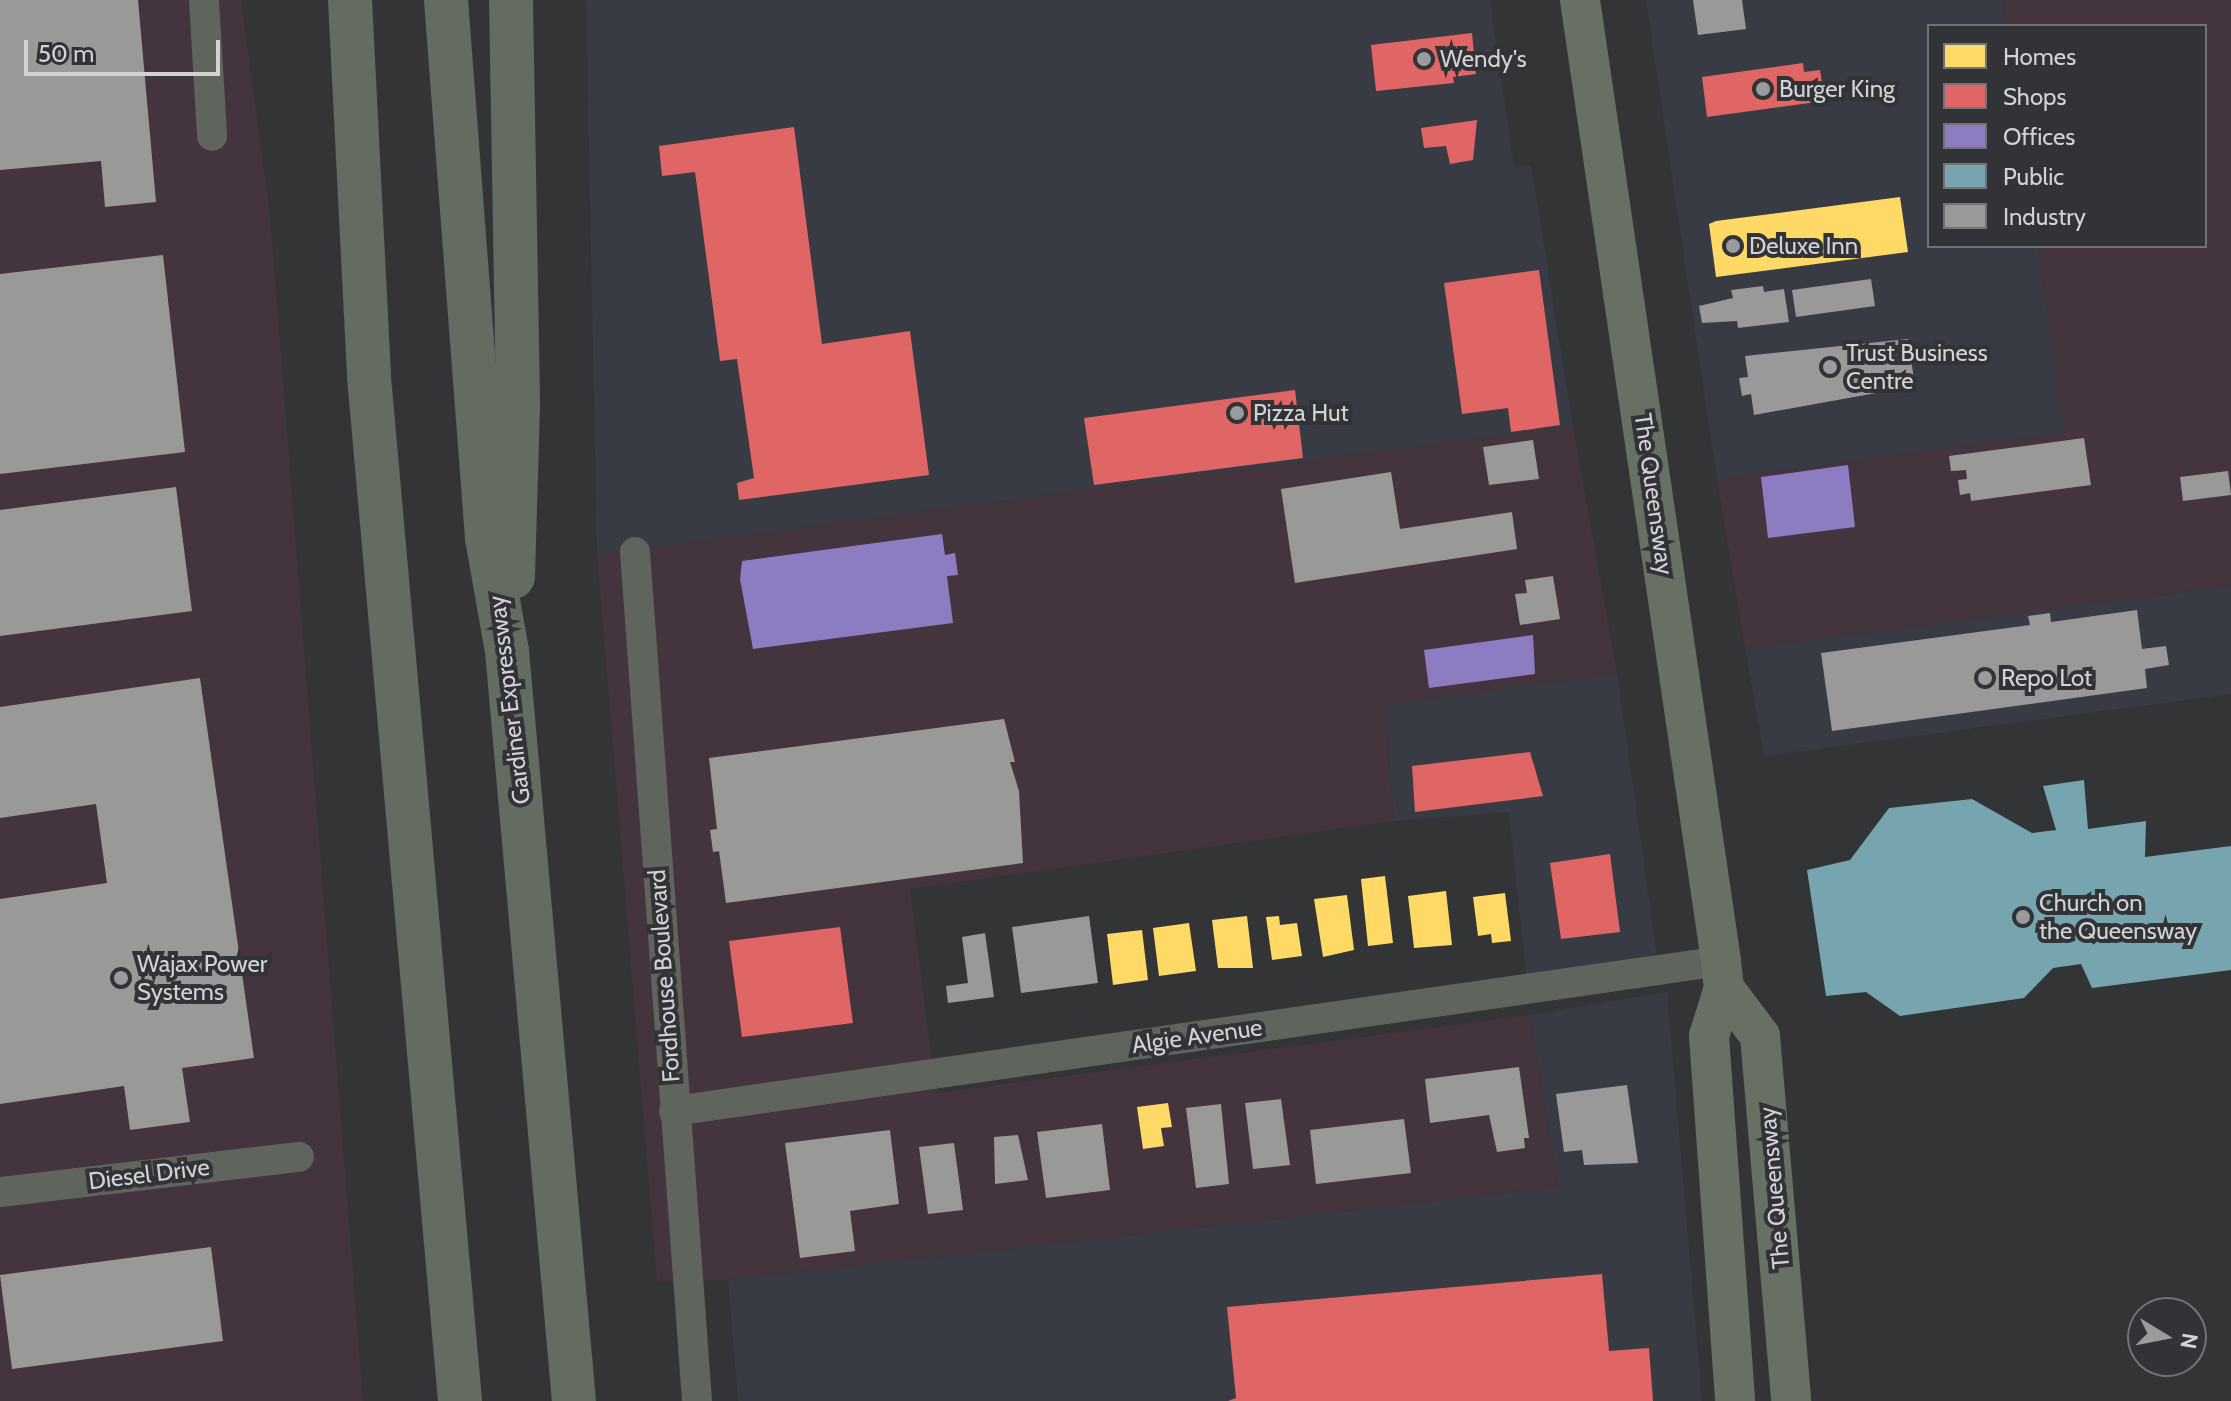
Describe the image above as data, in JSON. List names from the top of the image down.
{
  "streets": {
    "highway": ["Gardiner Expressway"],
    "main road": ["The Queensway"],
    "street": ["Fordhouse Boulevard", "Algie Avenue", "Diesel Drive"]
  },
  "crossings": [
    ["The Queensway", "Algie Avenue"],
    ["Fordhouse Boulevard", "Algie Avenue"]
  ],
  "places": [
    "Wendy's",
    "Burger King",
    "Deluxe Inn",
    "Trust Business Centre",
    "Pizza Hut",
    "Repo Lot",
    "Church on the Queensway",
    "Wajax Power Systems"
  ],
  "legend": [
    "Homes",
    "Shops",
    "Offices",
    "Public",
    "Industry"
  ],
  "scale_bar": "50 m",
  "north": "right"
}
